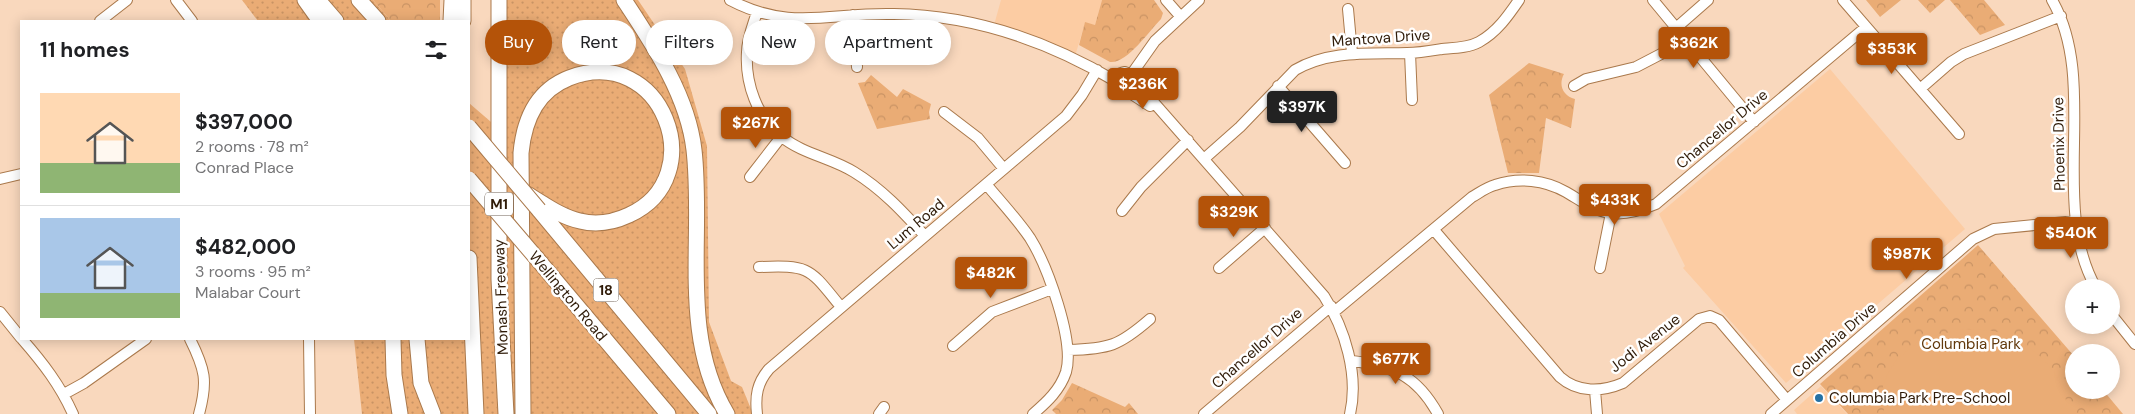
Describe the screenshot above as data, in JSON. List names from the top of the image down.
{
  "streets": {
    "highway": [
      "M1",
      "18",
      "Wellington Road",
      "Monash Freeway"
    ],
    "street": [
      "Mantova Drive",
      "Chancellor Drive",
      "Phoenix Drive",
      "Lum Road",
      "Columbia Drive",
      "Jodi Avenue"
    ]
  },
  "crossings": [
    ["Chancellor Drive", "Jodi Avenue"],
    ["Phoenix Drive", "Columbia Drive"],
    ["Columbia Drive", "Jodi Avenue"]
  ],
  "parks": ["Columbia Park"],
  "places": ["Columbia Park Pre-School"],
  "page": {
    "chip": [
      "Buy",
      "Rent",
      "Filters",
      "New",
      "Apartment"
    ],
    "heading": "11 homes",
    "price": [
      "$362K",
      "$353K",
      "$236K",
      "$397K",
      "$267K",
      "$433K",
      "$329K",
      "$540K",
      "$987K",
      "$482K",
      "$677K"
    ],
    "list": [
      {
        "name": "$397,000",
        "note": "2 rooms · 78 m² · Conrad Place"
      },
      {
        "name": "$482,000",
        "note": "3 rooms · 95 m² · Malabar Court"
      }
    ],
    "map_buttons": ["+", "−"]
  }
}
